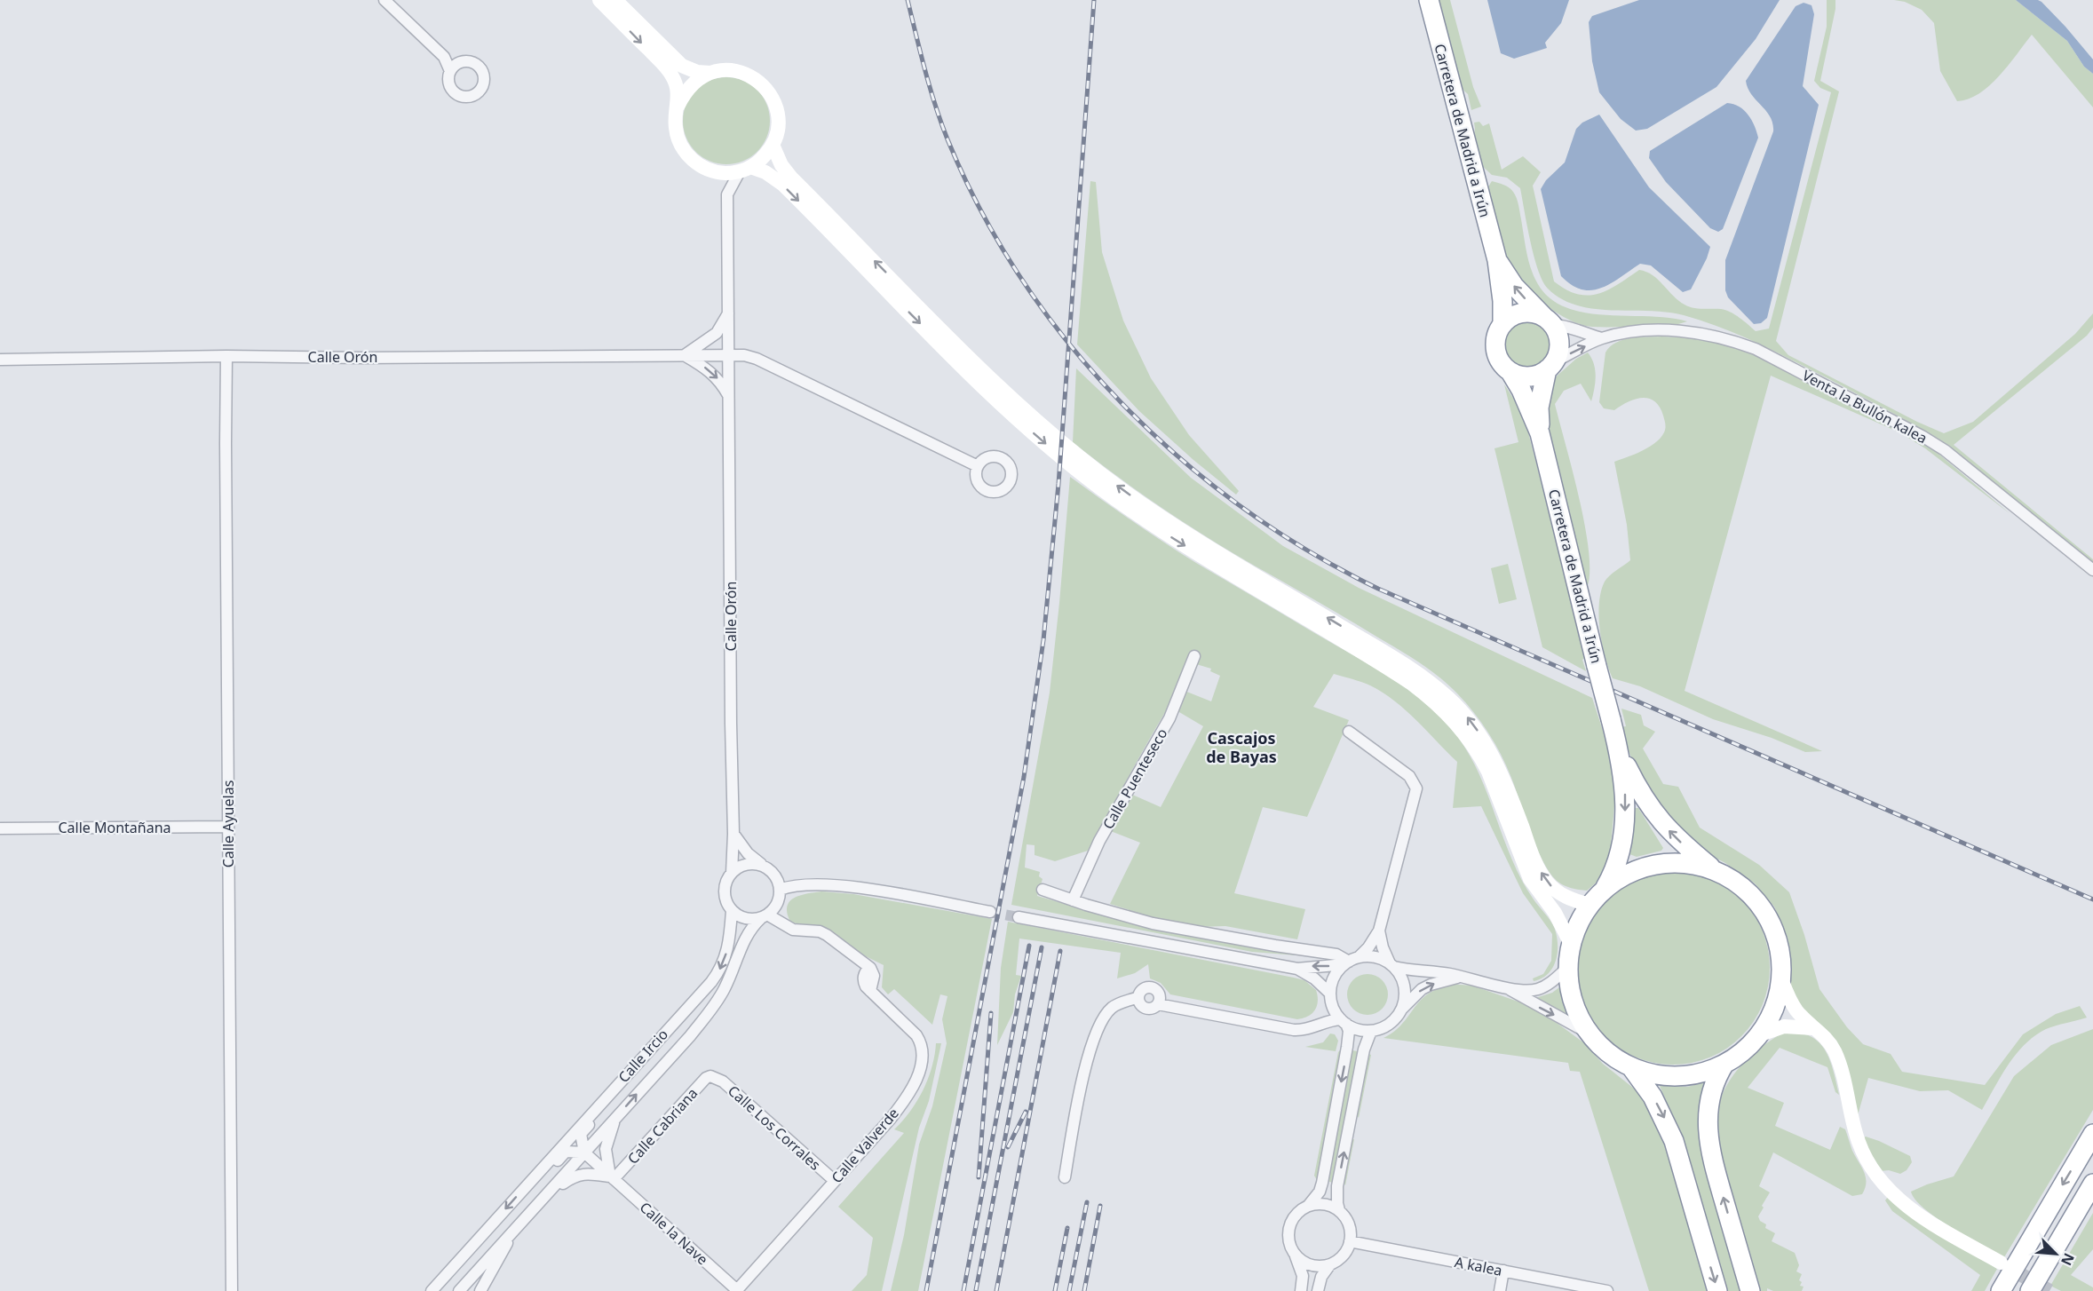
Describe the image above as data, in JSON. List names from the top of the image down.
{
  "streets": {
    "highway": ["Carretera de Madrid a Irún"],
    "street": [
      "Calle Orón",
      "Venta la Bullón kalea",
      "Calle Puenteseco",
      "Calle Ayuelas",
      "Calle Montañana",
      "Calle Ircio",
      "Calle Cabriana",
      "Calle Los Corrales",
      "Calle Valverde",
      "Calle la Nave",
      "A kalea"
    ]
  },
  "crossings": [
    ["Calle Orón", "Calle Ayuelas"],
    ["Calle Orón", "Calle Ircio"],
    ["Calle Orón", "Calle Valverde"],
    ["Calle Ayuelas", "Calle Montañana"],
    ["Calle Ircio", "Calle Valverde"],
    ["Calle Ircio", "Calle la Nave"],
    ["Calle Cabriana", "Calle Los Corrales"],
    ["Calle Cabriana", "Calle la Nave"],
    ["Calle Los Corrales", "Calle Valverde"],
    ["Calle Valverde", "Calle la Nave"]
  ],
  "districts": ["Cascajos de Bayas"],
  "north": "bottom right"
}
